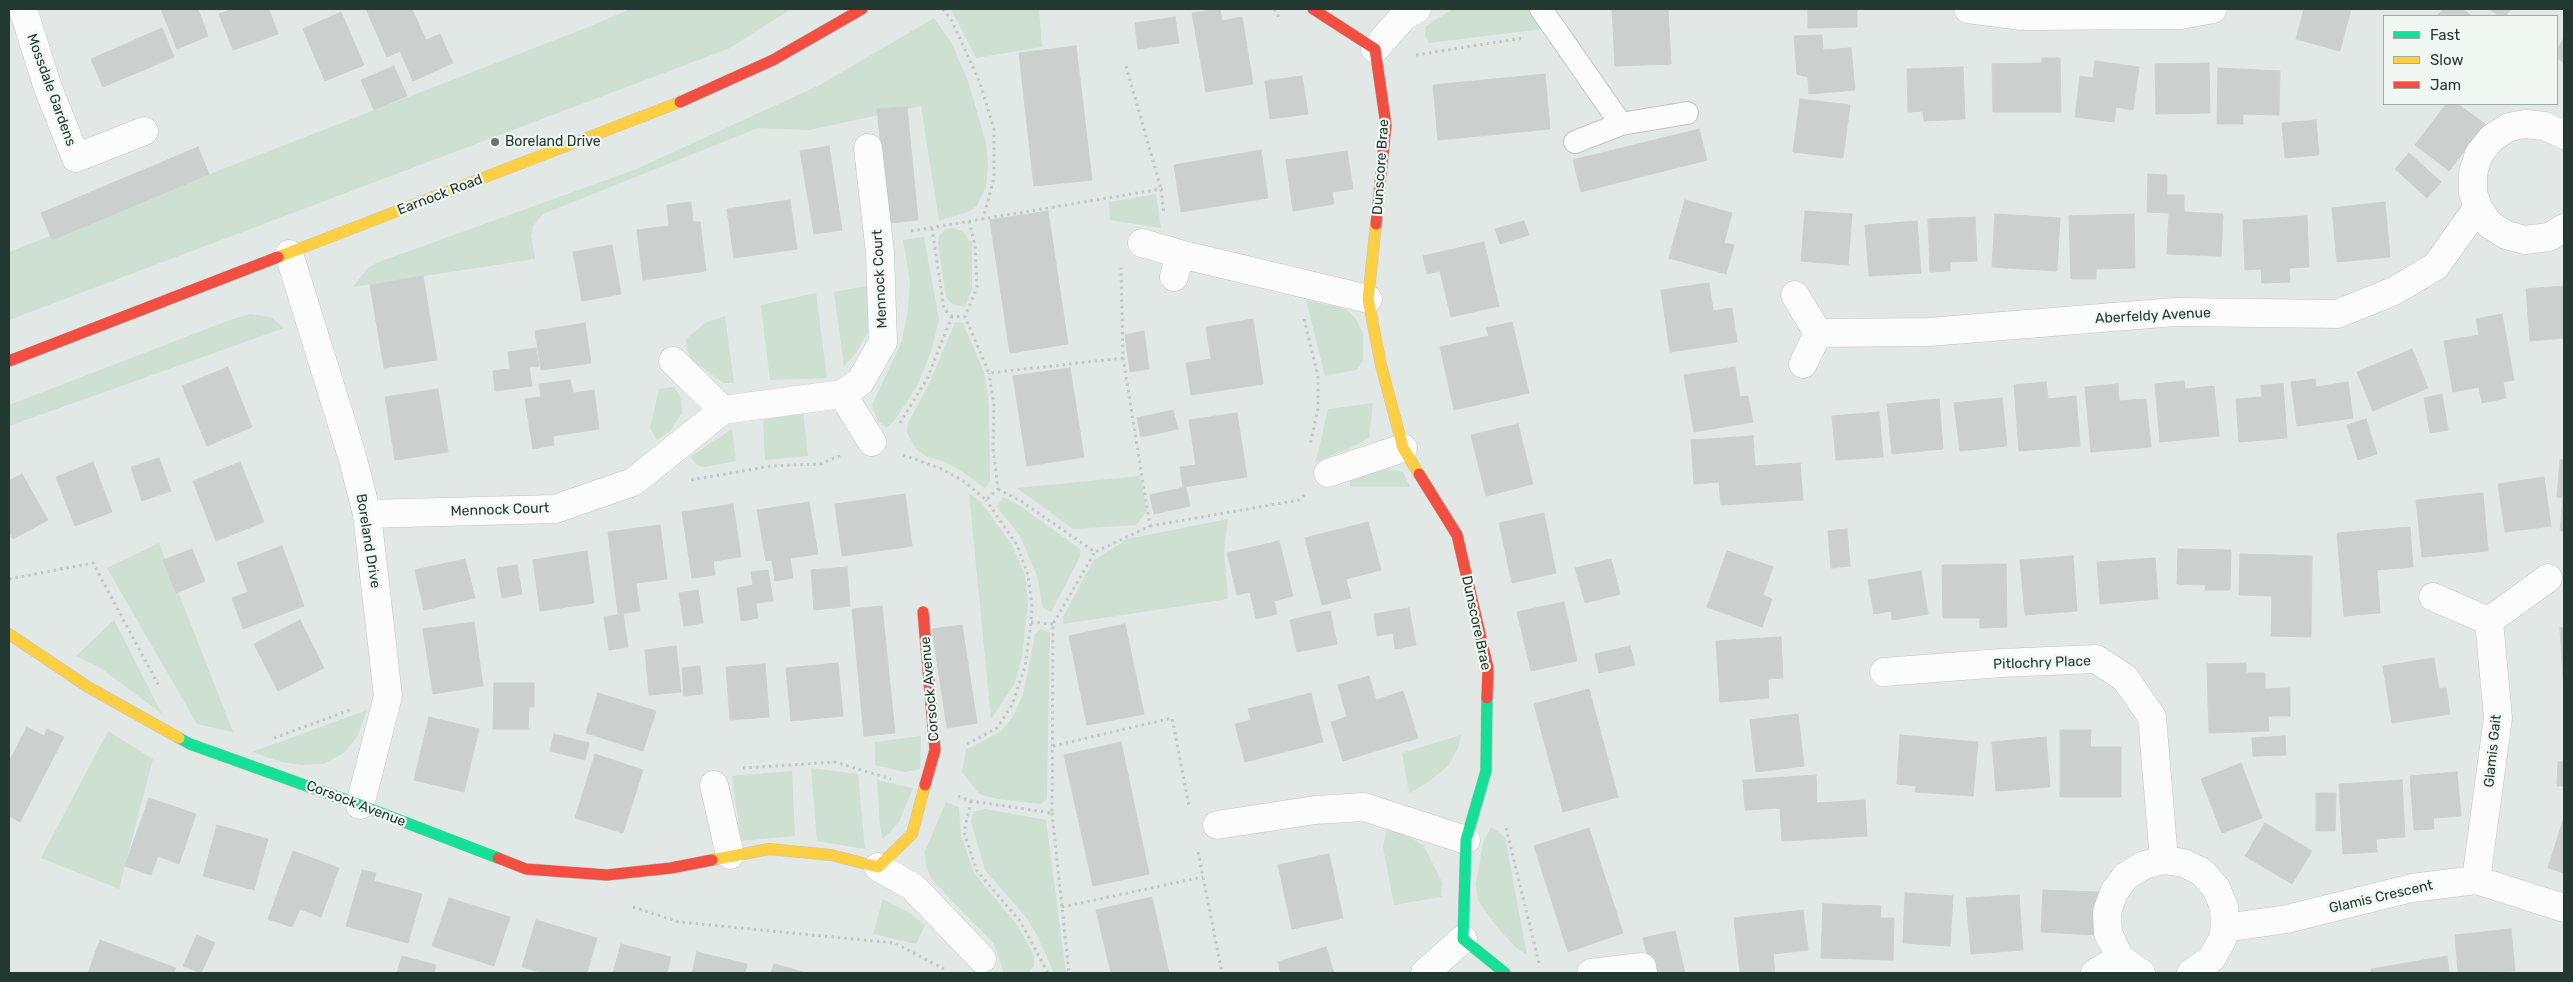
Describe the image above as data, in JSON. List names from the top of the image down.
{
  "streets": {
    "street": [
      "Mossdale Gardens",
      "Dunscore Brae",
      "Earnock Road",
      "Mennock Court",
      "Aberfeldy Avenue",
      "Boreland Drive",
      "Pitlochry Place",
      "Corsock Avenue",
      "Glamis Gait",
      "Glamis Crescent"
    ]
  },
  "crossings": [
    ["Earnock Road", "Boreland Drive"],
    ["Mennock Court", "Boreland Drive"],
    ["Boreland Drive", "Corsock Avenue"],
    ["Glamis Gait", "Glamis Crescent"]
  ],
  "places": ["Boreland Drive"],
  "legend": ["Fast", "Slow", "Jam"]
}
